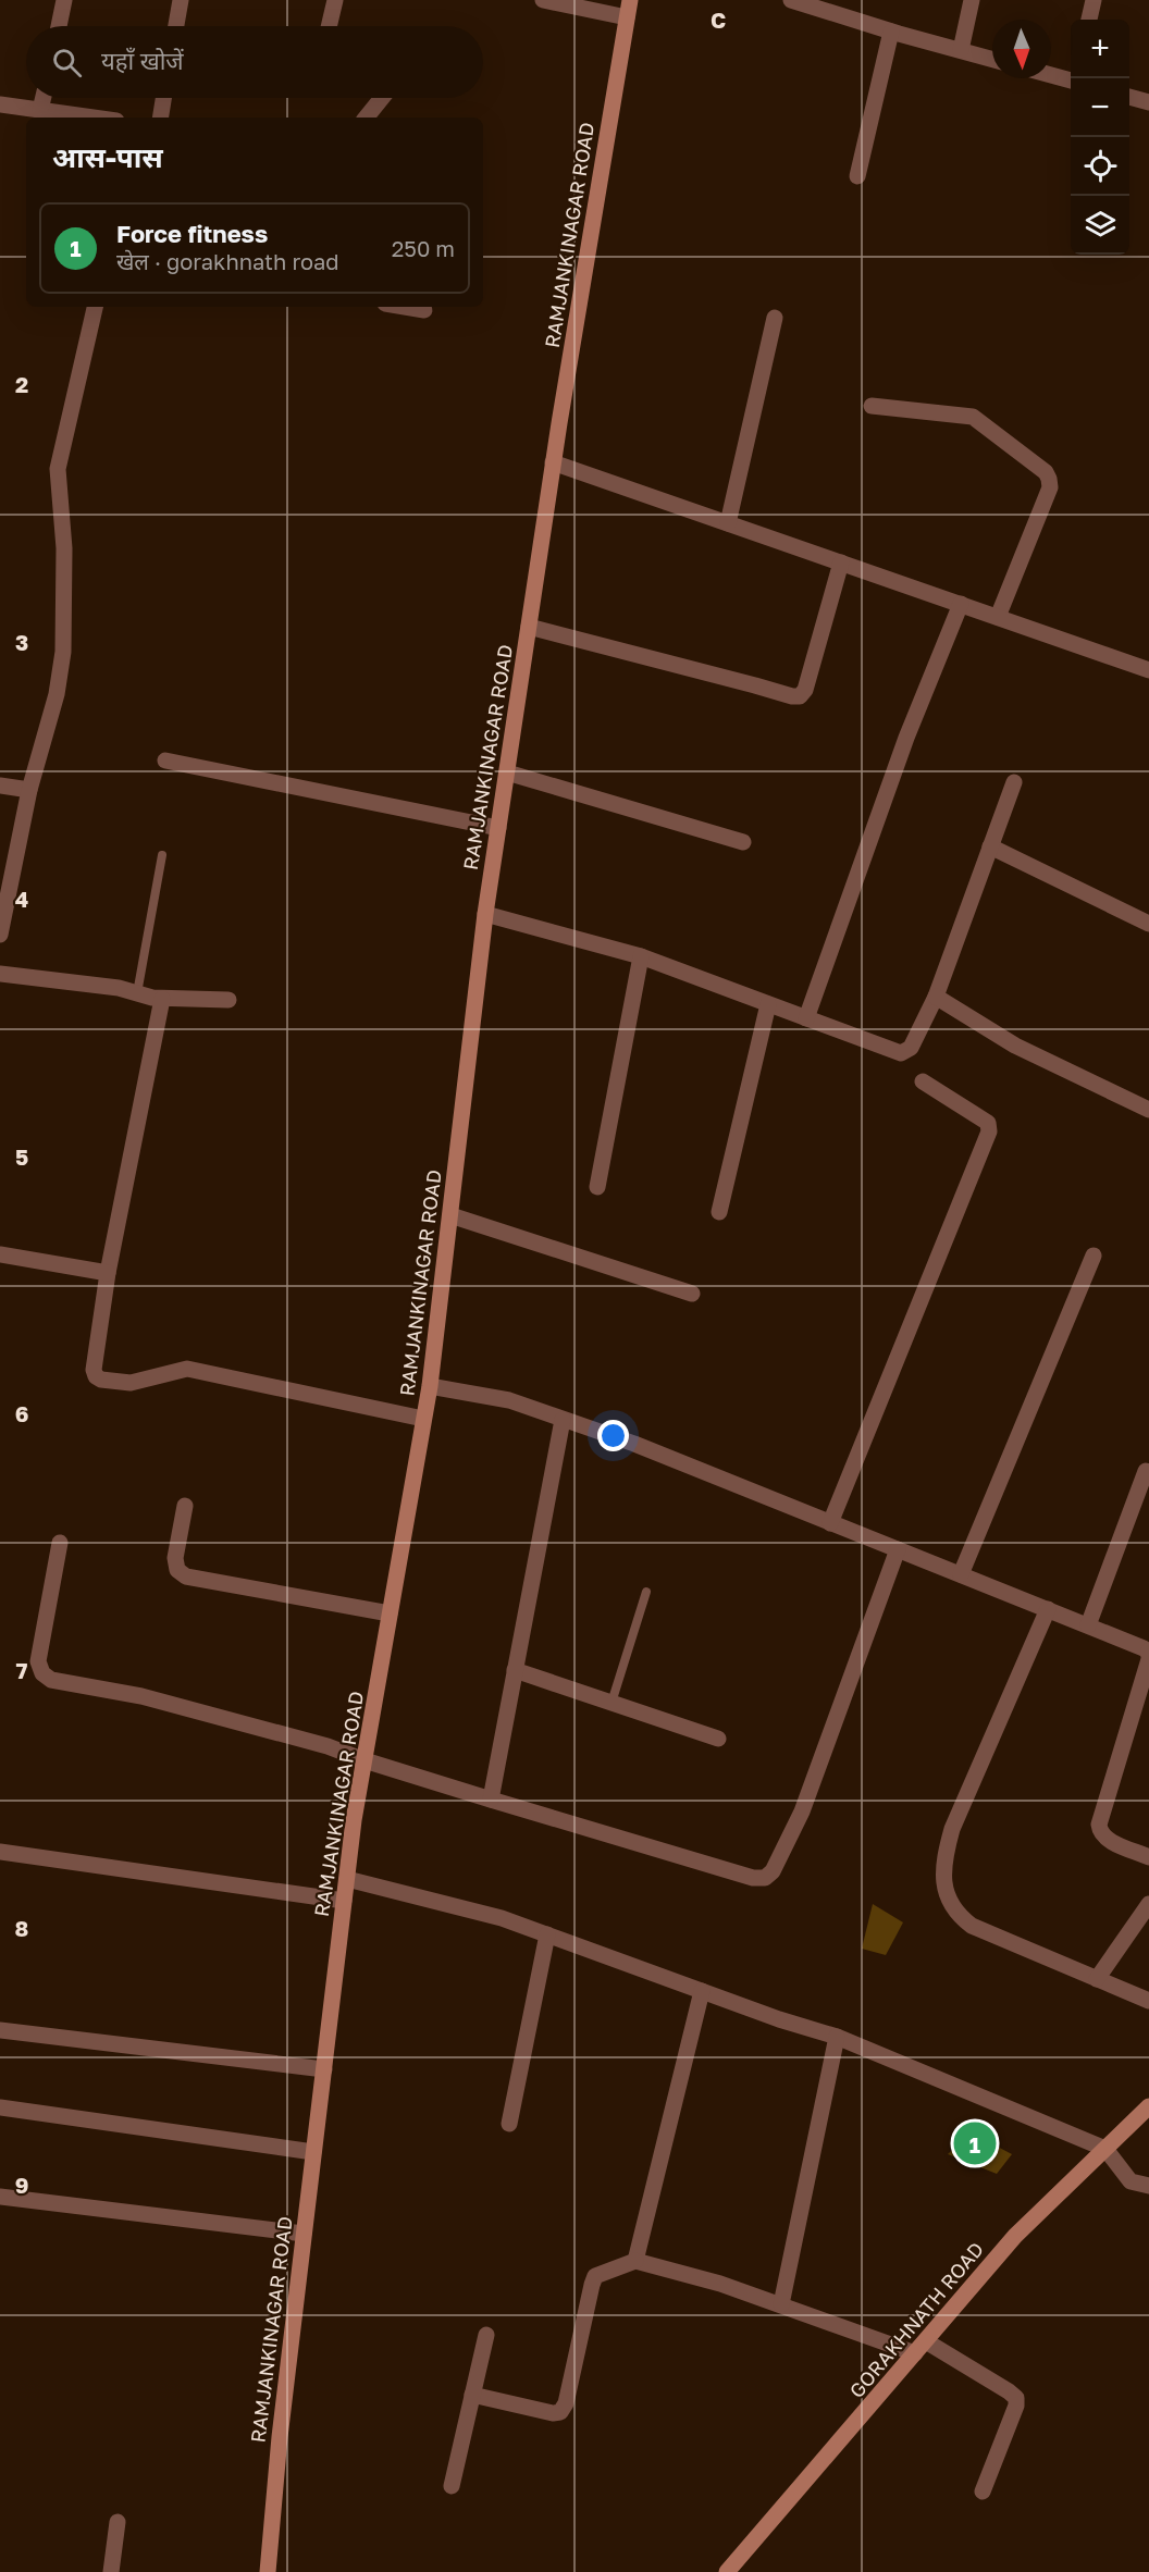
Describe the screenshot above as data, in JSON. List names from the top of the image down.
{
  "streets": {
    "street": ["RAMJANKINAGAR ROAD", "GORAKHNATH ROAD"]
  },
  "north": "bottom",
  "page": {
    "map_buttons": ["+", "−"],
    "search": "यहाँ खोजें",
    "heading": "आस-पास",
    "list": [
      {
        "mark": "1",
        "name": "Force fitness",
        "note": "खेल · gorakhnath road",
        "value": "250 m"
      }
    ],
    "pins": "1"
  },
  "grid": {
    "columns": ["C"],
    "rows": [
      "2",
      "3",
      "4",
      "5",
      "6",
      "7",
      "8",
      "9"
    ]
  }
}
